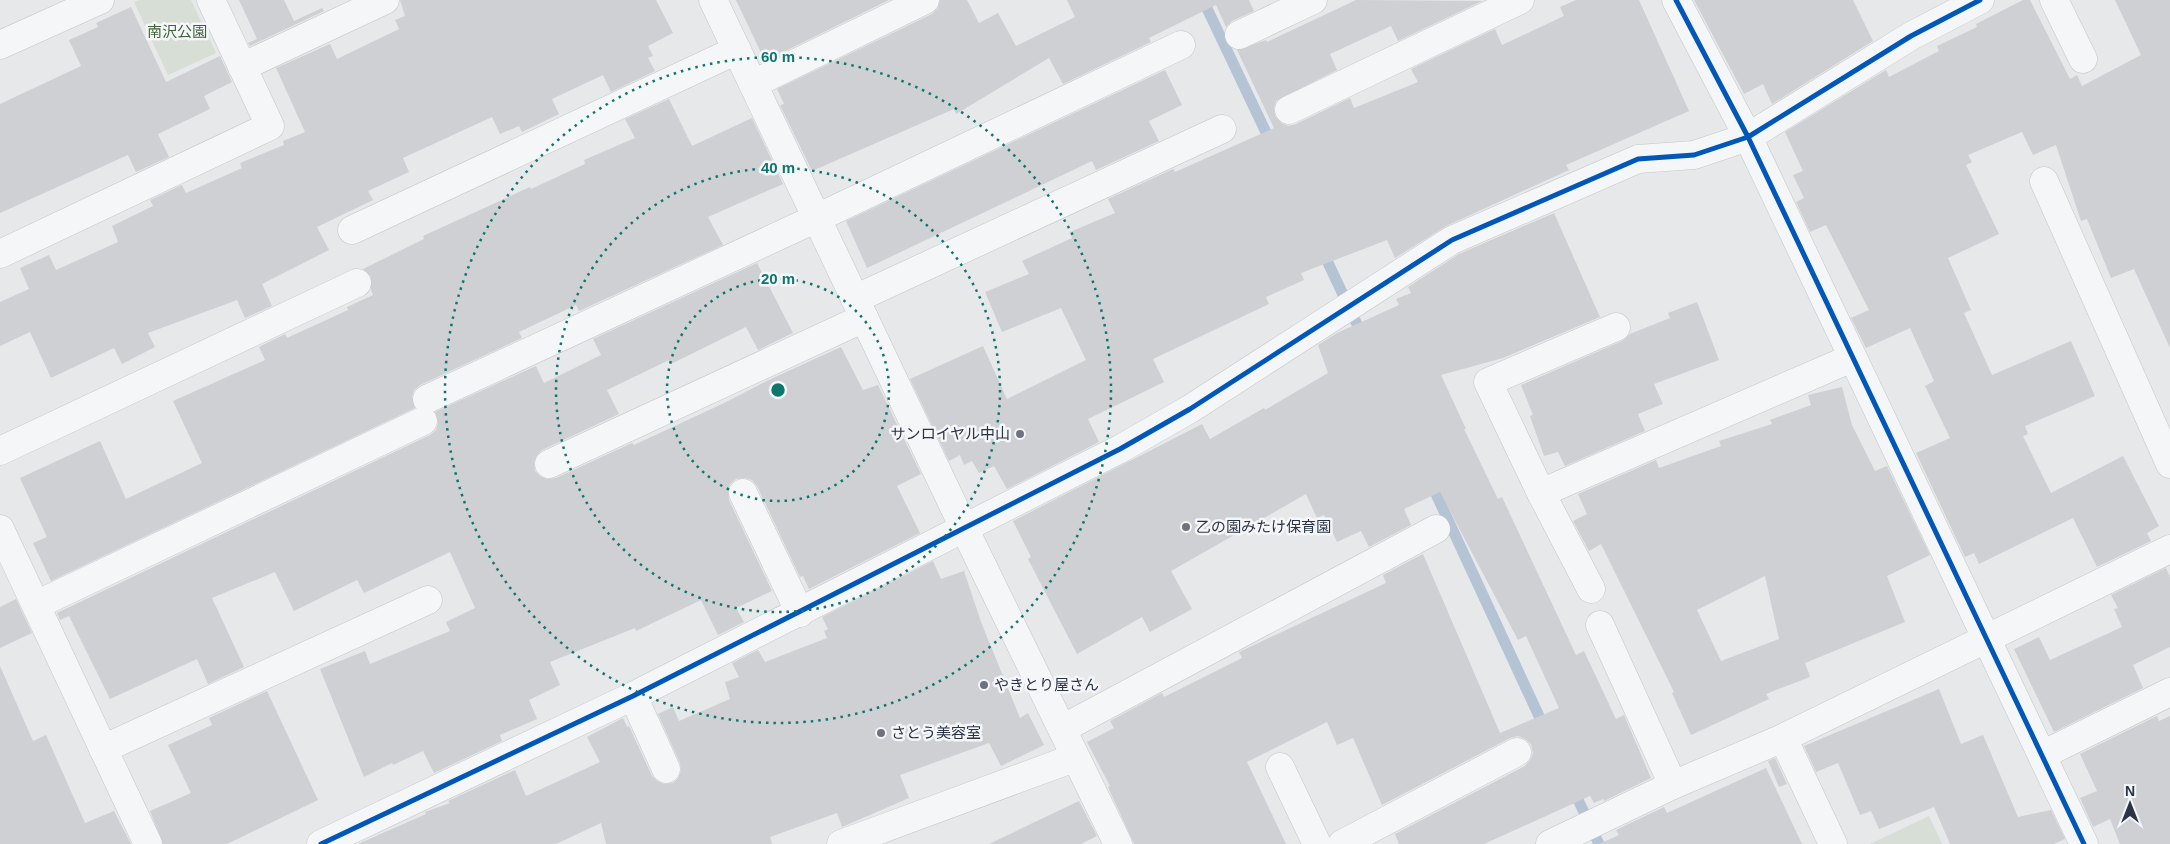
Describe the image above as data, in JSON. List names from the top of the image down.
{
  "parks": ["南沢公園"],
  "places": [
    "サンロイヤル中山",
    "乙の園みたけ保育園",
    "やきとり屋さん",
    "さとう美容室"
  ],
  "north": "top",
  "rings": ["60 m", "40 m", "20 m"]
}
